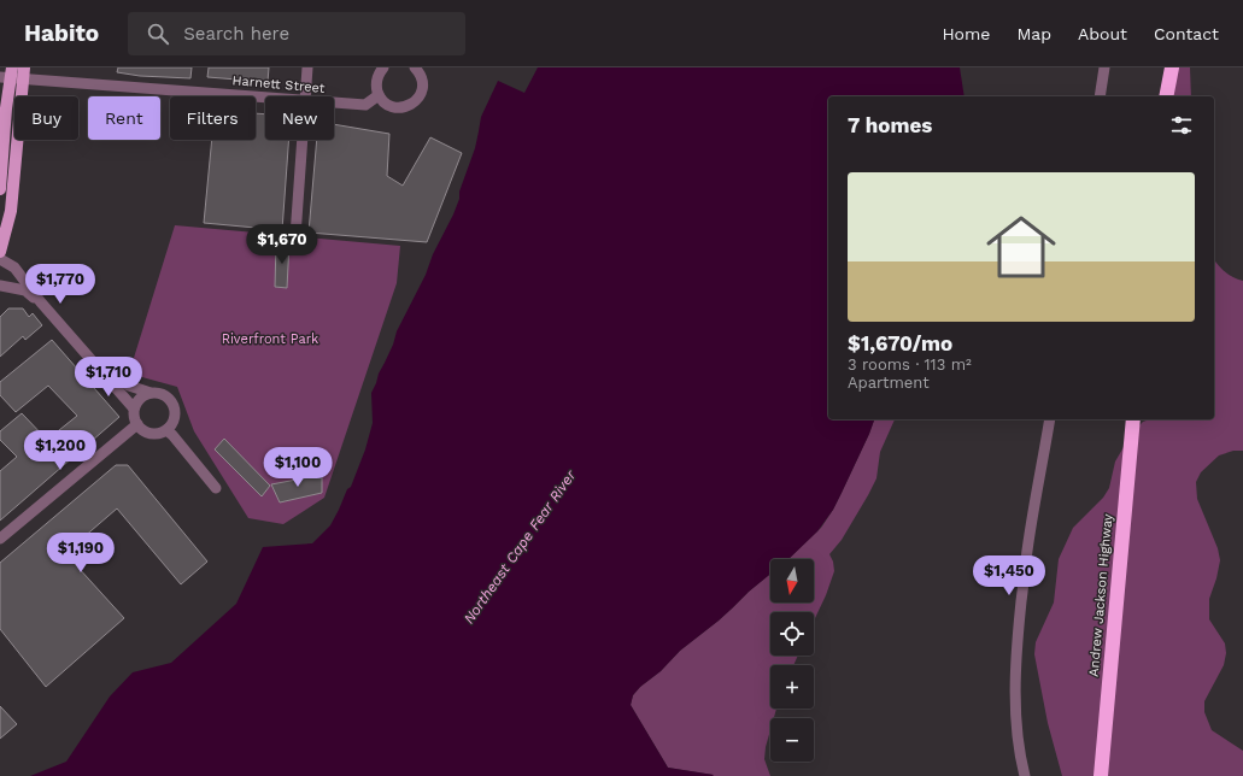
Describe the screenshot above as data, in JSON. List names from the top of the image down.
{
  "streets": {
    "highway": ["Andrew Jackson Highway"],
    "street": ["Harnett Street"]
  },
  "water": ["Northeast Cape Fear River"],
  "parks": ["Riverfront Park"],
  "north": "bottom",
  "page": {
    "header": "Habito",
    "search": "Search here",
    "nav": [
      "Home",
      "Map",
      "About",
      "Contact"
    ],
    "chip": [
      "Buy",
      "Rent",
      "Filters",
      "New"
    ],
    "heading": "7 homes",
    "list": [
      {
        "name": "$1,670/mo",
        "note": "3 rooms · 113 m² · Apartment"
      }
    ],
    "price": [
      "$1,670",
      "$1,770",
      "$1,710",
      "$1,200",
      "$1,100",
      "$1,190",
      "$1,450"
    ],
    "map_buttons": ["+", "−"]
  }
}
